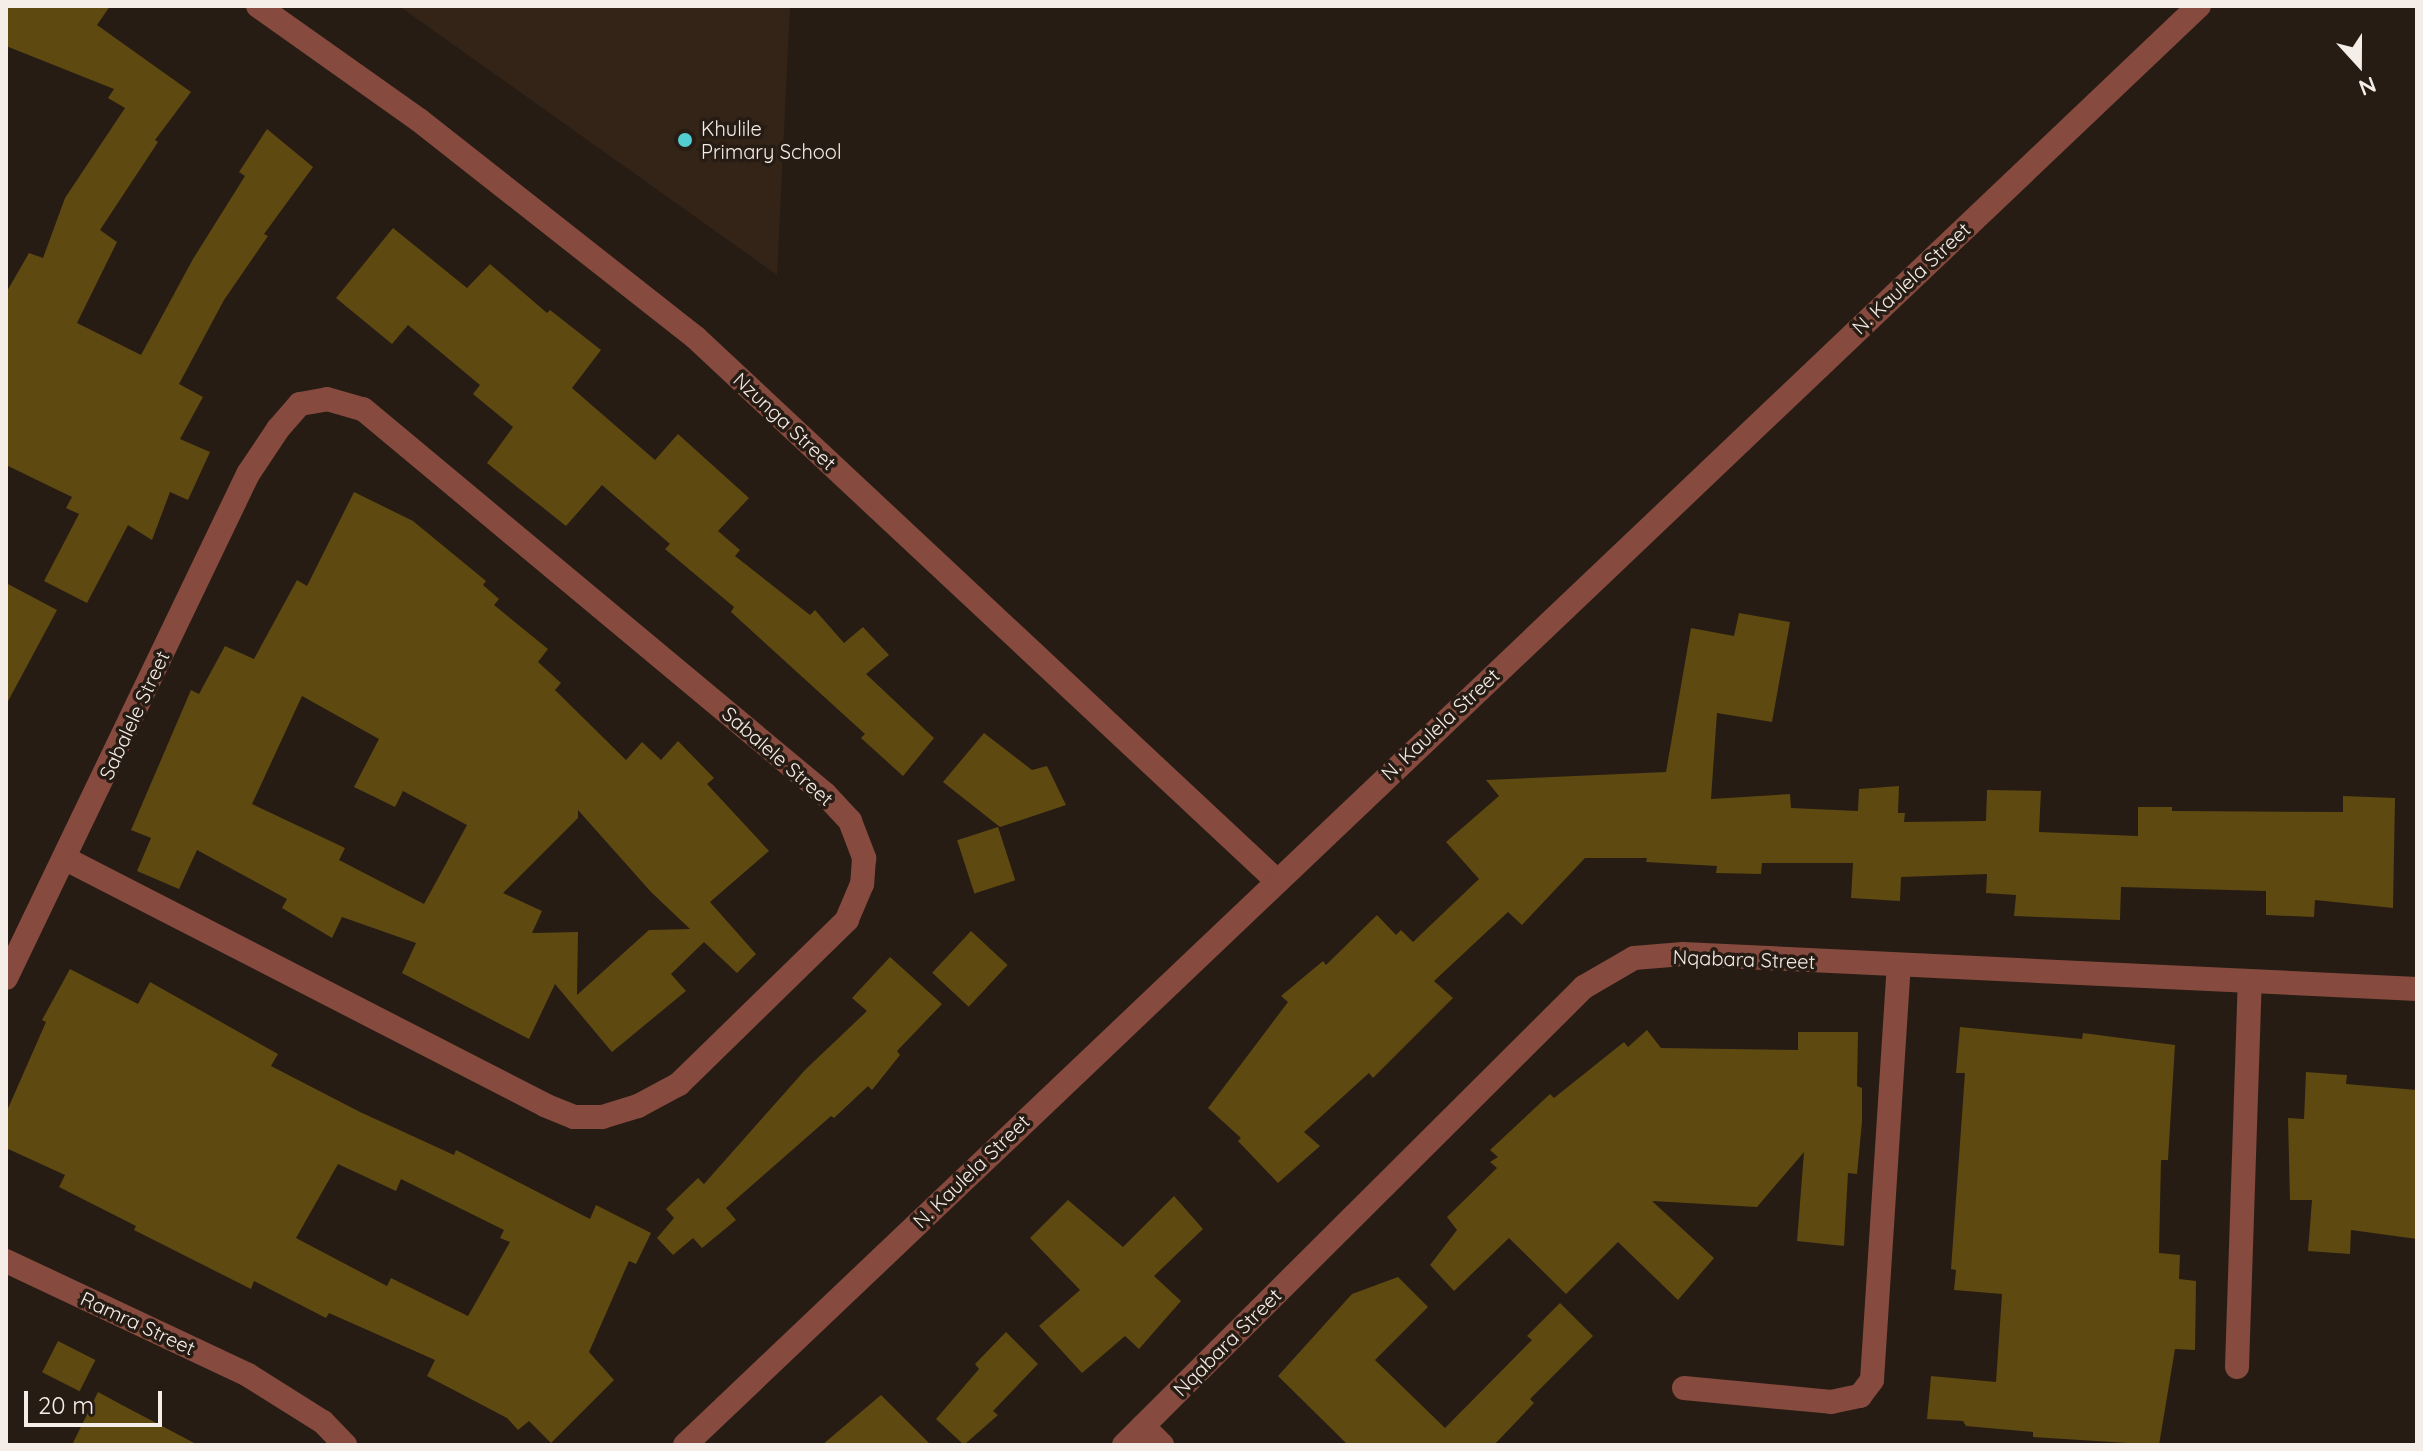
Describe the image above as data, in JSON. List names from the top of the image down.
{
  "streets": {
    "street": [
      "N. Kaulela Street",
      "Nzunga Street",
      "Sabalele Street",
      "Nqabara Street",
      "Ramra Street"
    ]
  },
  "crossings": [
    ["N. Kaulela Street", "Nzunga Street"]
  ],
  "places": ["Khulile Primary School"],
  "scale_bar": "20 m",
  "north": "bottom"
}
